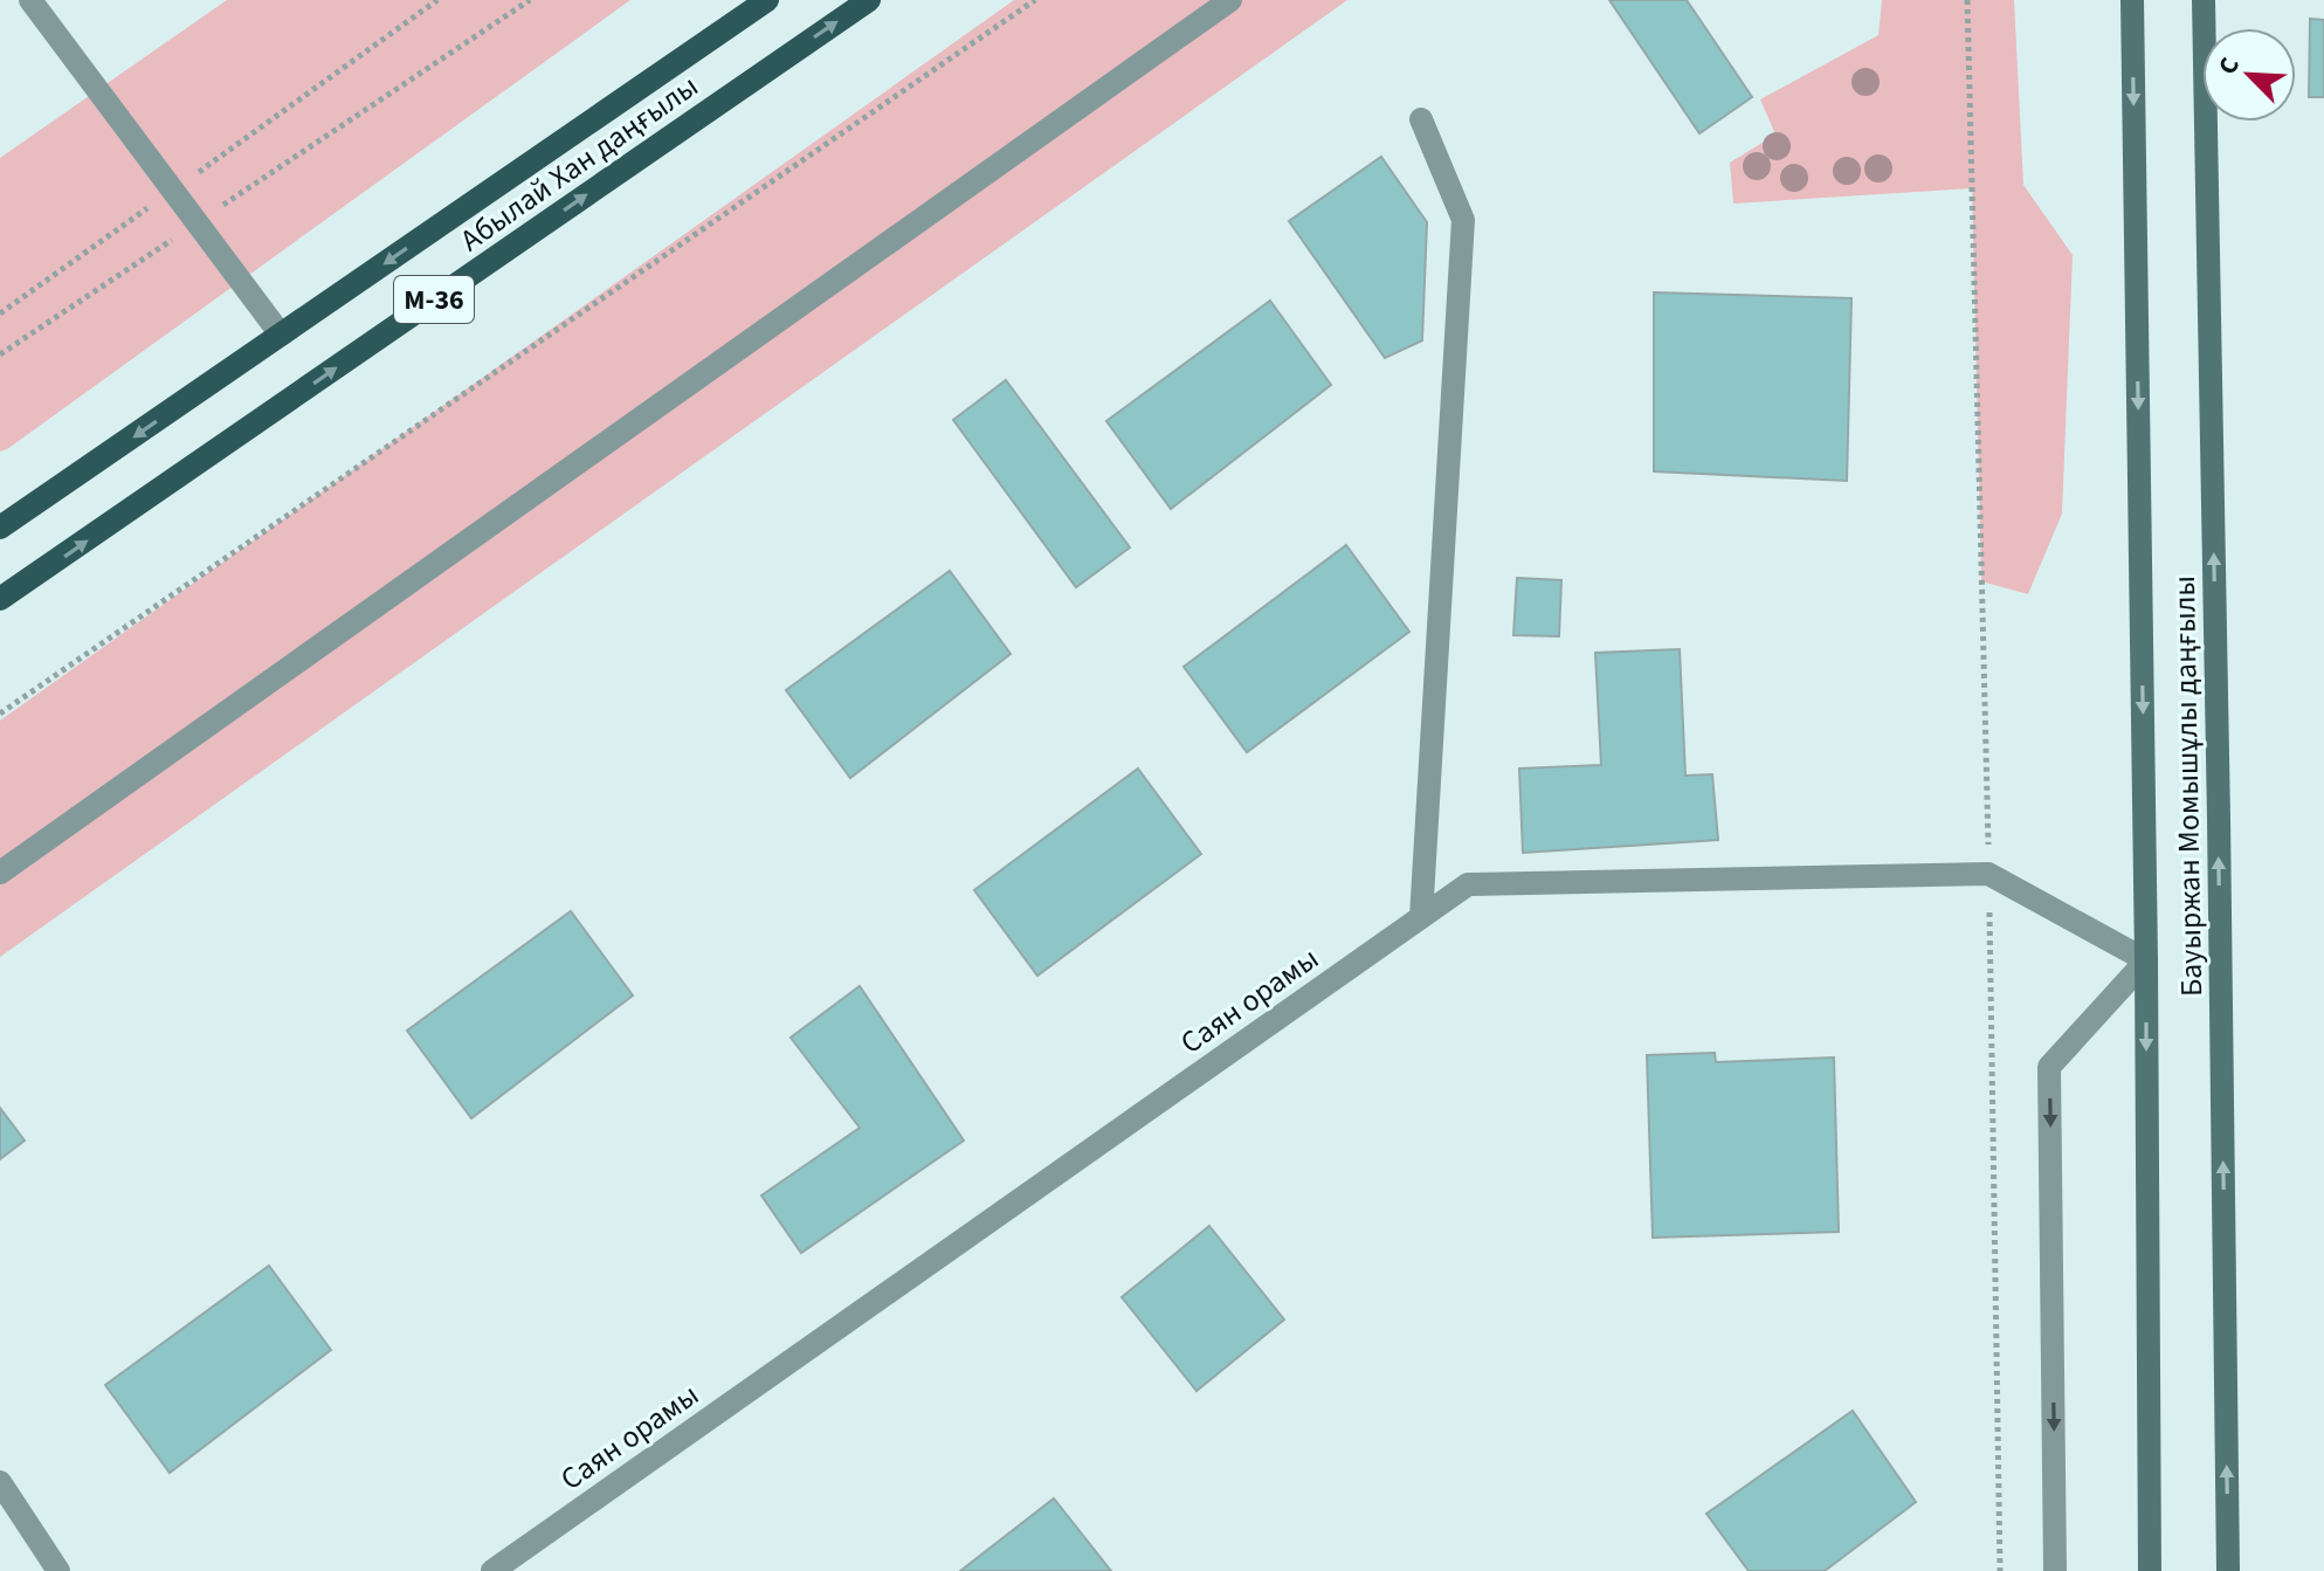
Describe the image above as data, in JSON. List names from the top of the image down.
{
  "streets": {
    "main road": ["Абылай Хан даңғылы", "M-36", "Бауыржан Момышұлы даңғылы"],
    "street": ["Саян орамы"]
  },
  "crossings": [
    ["Бауыржан Момышұлы даңғылы", "Саян орамы"]
  ],
  "north": "top left"
}
